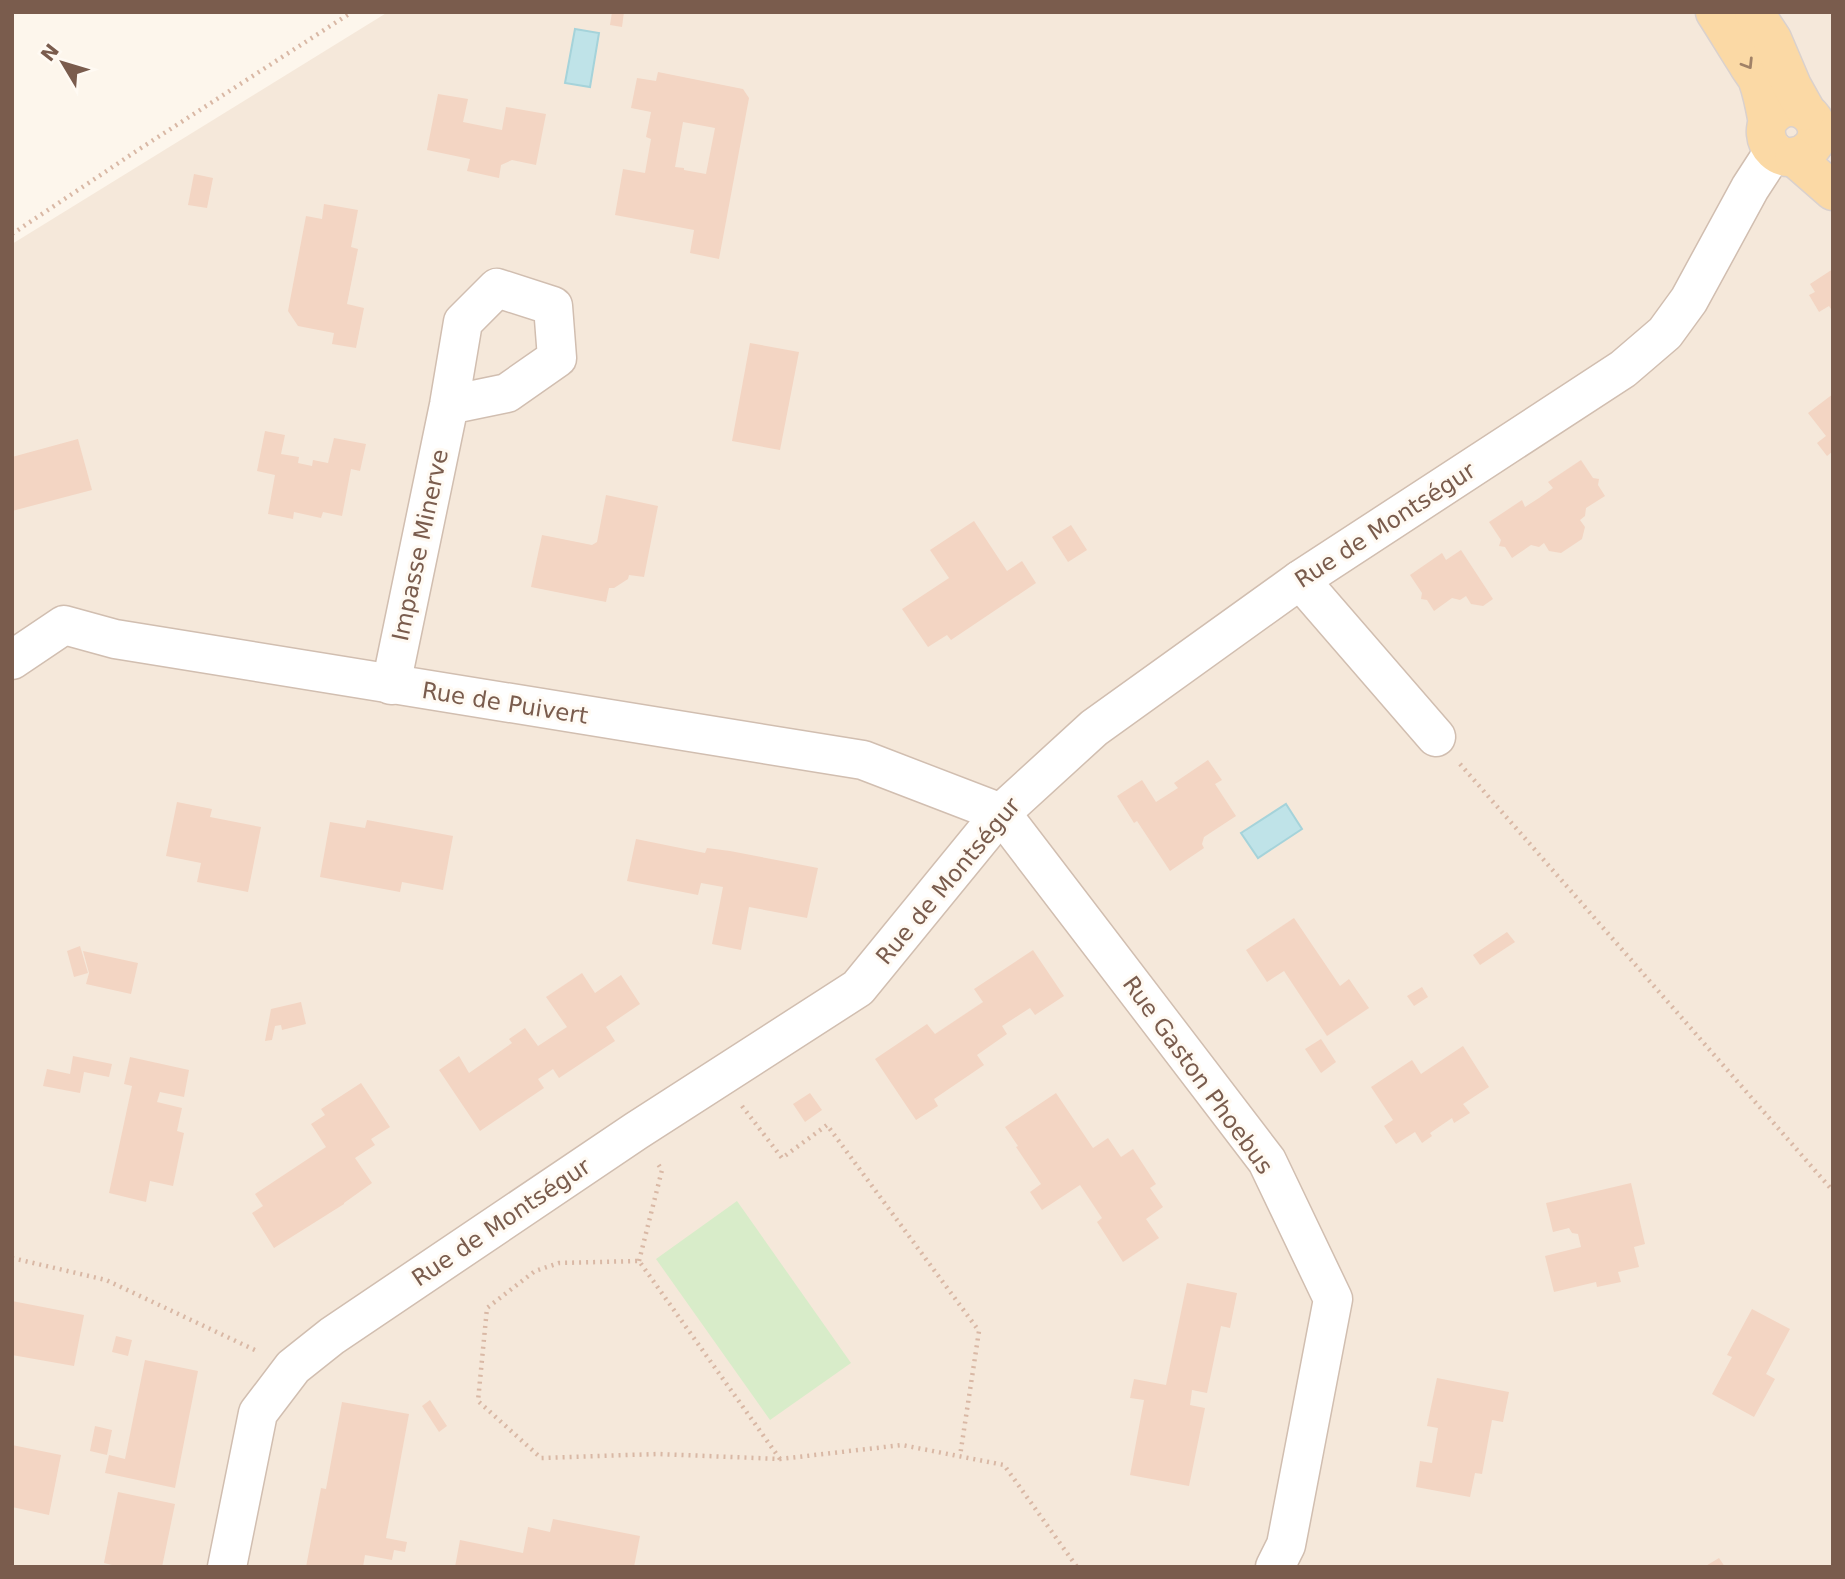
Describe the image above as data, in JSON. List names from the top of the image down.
{
  "streets": {
    "street": [
      "Rue de Montségur",
      "Impasse Minerve",
      "Rue de Puivert",
      "Rue Gaston Phoebus"
    ]
  },
  "crossings": [
    ["Rue de Montségur", "Rue de Puivert"],
    ["Rue de Montségur", "Rue Gaston Phoebus"],
    ["Impasse Minerve", "Rue de Puivert"],
    ["Rue de Puivert", "Rue Gaston Phoebus"]
  ],
  "north": "top left"
}
